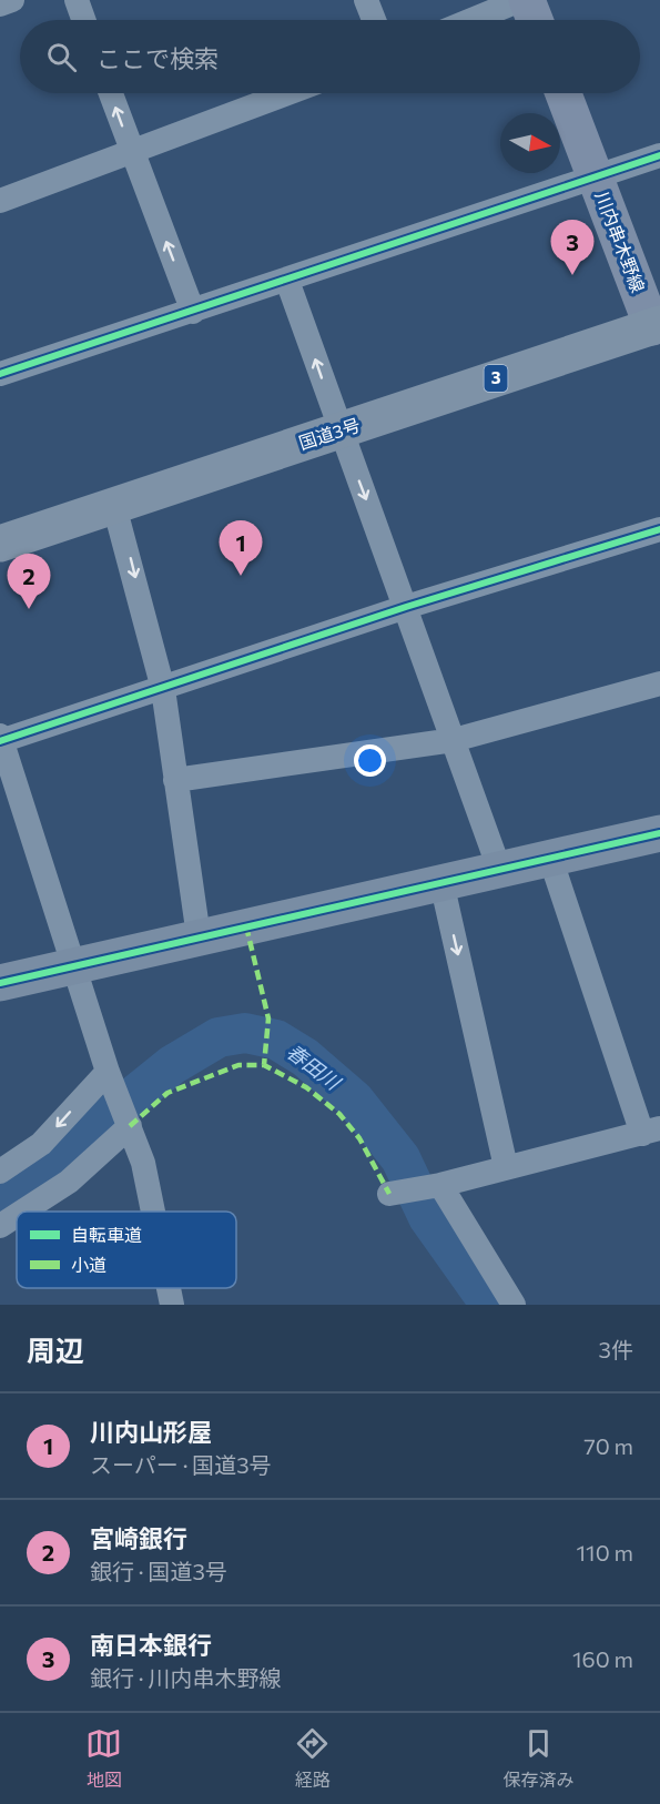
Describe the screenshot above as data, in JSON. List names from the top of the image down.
{
  "streets": {
    "highway": ["3", "国道3号"],
    "main road": ["川内串木野線"]
  },
  "crossings": [
    ["川内串木野線", "国道3号"]
  ],
  "water": ["春田川"],
  "legend": ["自転車道", "小道"],
  "north": "right",
  "page": {
    "search": "ここで検索",
    "pins": ["3", "1", "2"],
    "heading": ["周辺", "3件"],
    "list": [
      {
        "mark": "1",
        "name": "川内山形屋",
        "note": "スーパー · 国道3号",
        "value": "70 m"
      },
      {
        "mark": "2",
        "name": "宮崎銀行",
        "note": "銀行 · 国道3号",
        "value": "110 m"
      },
      {
        "mark": "3",
        "name": "南日本銀行",
        "note": "銀行 · 川内串木野線",
        "value": "160 m"
      }
    ],
    "nav": ["地図", "経路", "保存済み"]
  }
}
